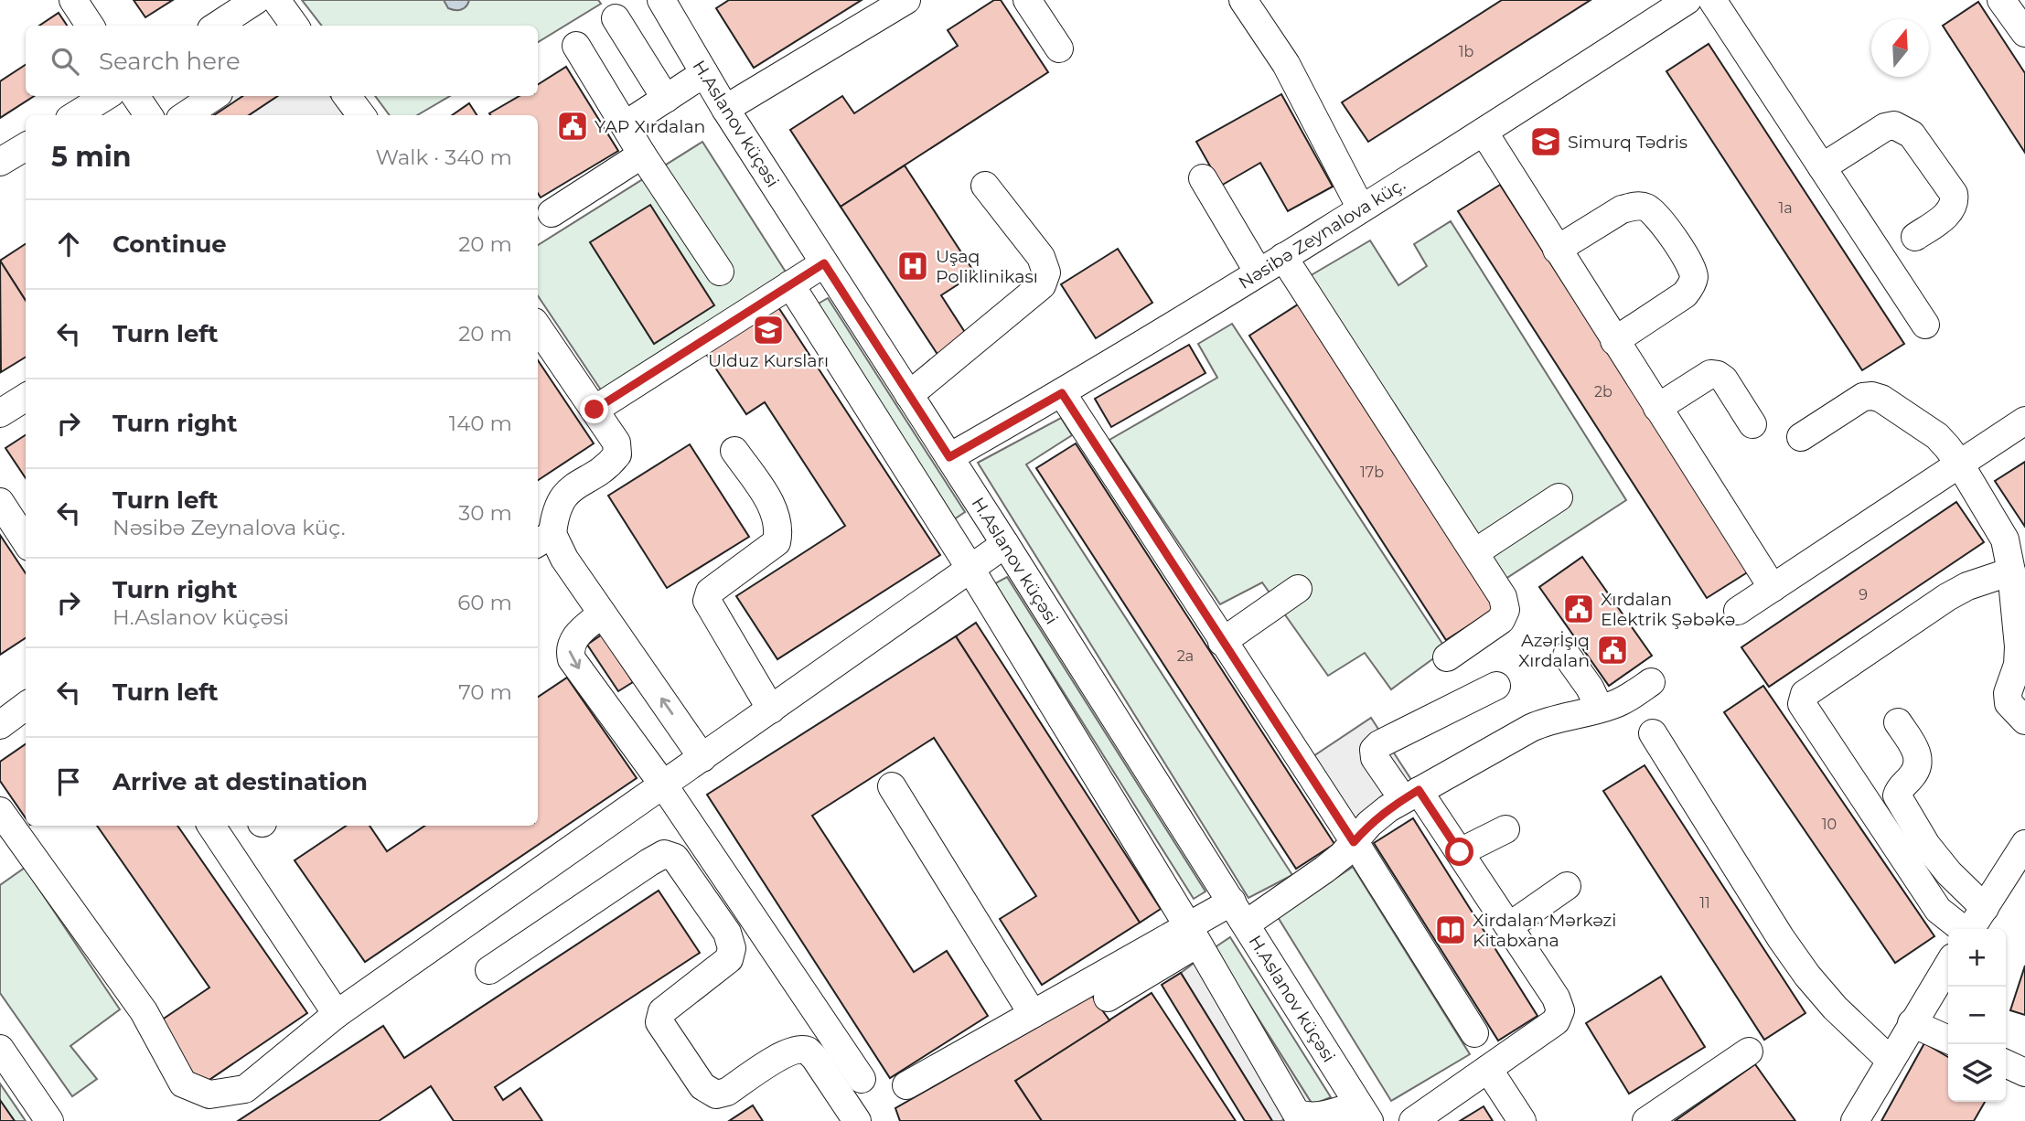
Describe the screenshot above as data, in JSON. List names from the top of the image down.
{
  "streets": {
    "street": ["H.Aslanov küçəsi", "Nəsibə Zeynalova küç."]
  },
  "crossings": [
    ["H.Aslanov küçəsi", "Nəsibə Zeynalova küç."]
  ],
  "places": {
    "public building": ["YAP Xırdalan", "Xırdalan Elektrik Şəbəkə", "Azərİşıq Xırdalan"],
    "school or university": ["Simurq Tədris", "Ulduz Kursları"],
    "hospital": ["Uşaq Poliklinikası"],
    "library": ["Xirdalan Mərkəzi Kitabxana"]
  },
  "house_numbers": [
    "1b",
    "1a",
    "2b",
    "17b",
    "9",
    "2a",
    "10",
    "11"
  ],
  "north": "top",
  "page": {
    "search": "Search here",
    "heading": ["5 min", "Walk · 340 m"],
    "list": [
      ["Continue", "20 m"],
      ["Turn left", "20 m"],
      ["Turn right", "140 m"],
      ["Turn left", "Nəsibə Zeynalova küç.", "30 m"],
      ["Turn right", "H.Aslanov küçəsi", "60 m"],
      ["Turn left", "70 m"],
      "Arrive at destination"
    ],
    "map_buttons": ["+", "−"]
  }
}
